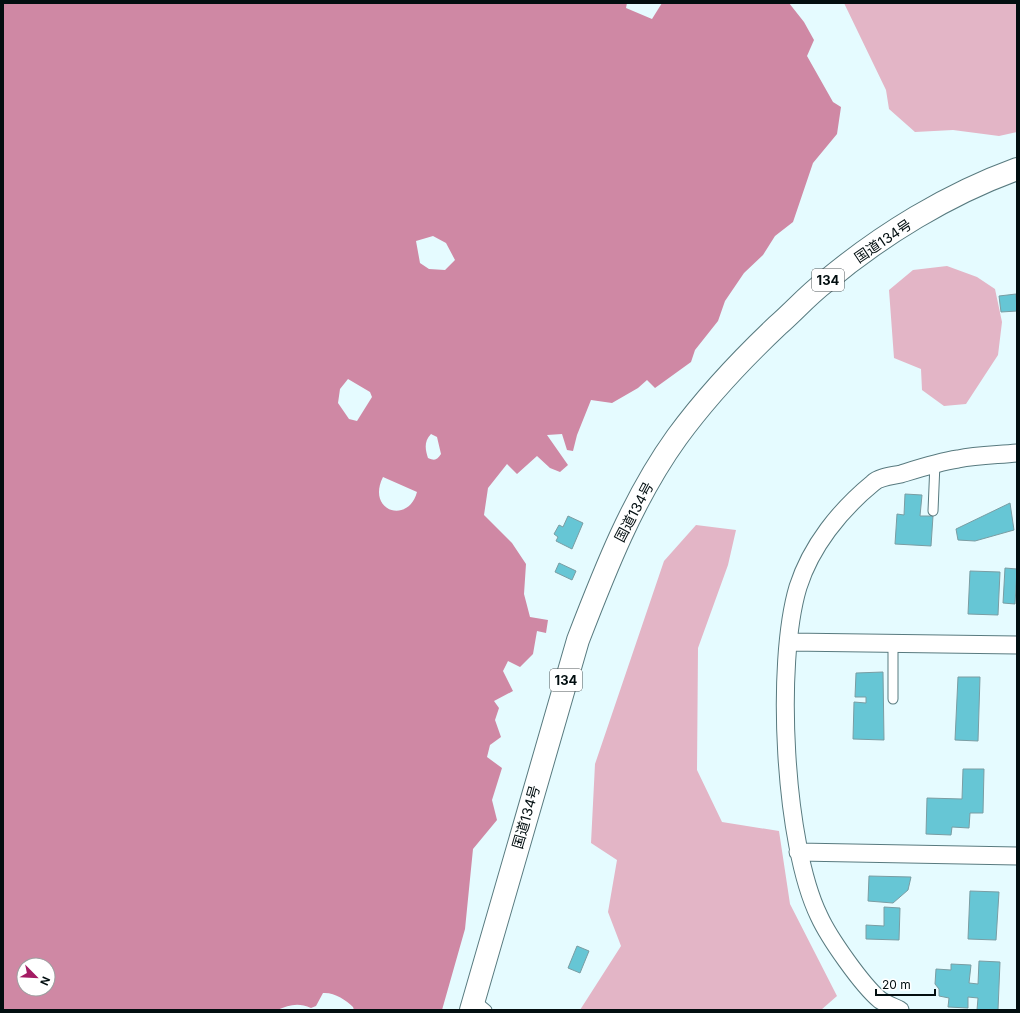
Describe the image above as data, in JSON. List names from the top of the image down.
{
  "streets": {
    "highway": ["国道134号", "134"]
  },
  "scale_bar": "20 m",
  "north": "bottom right"
}
